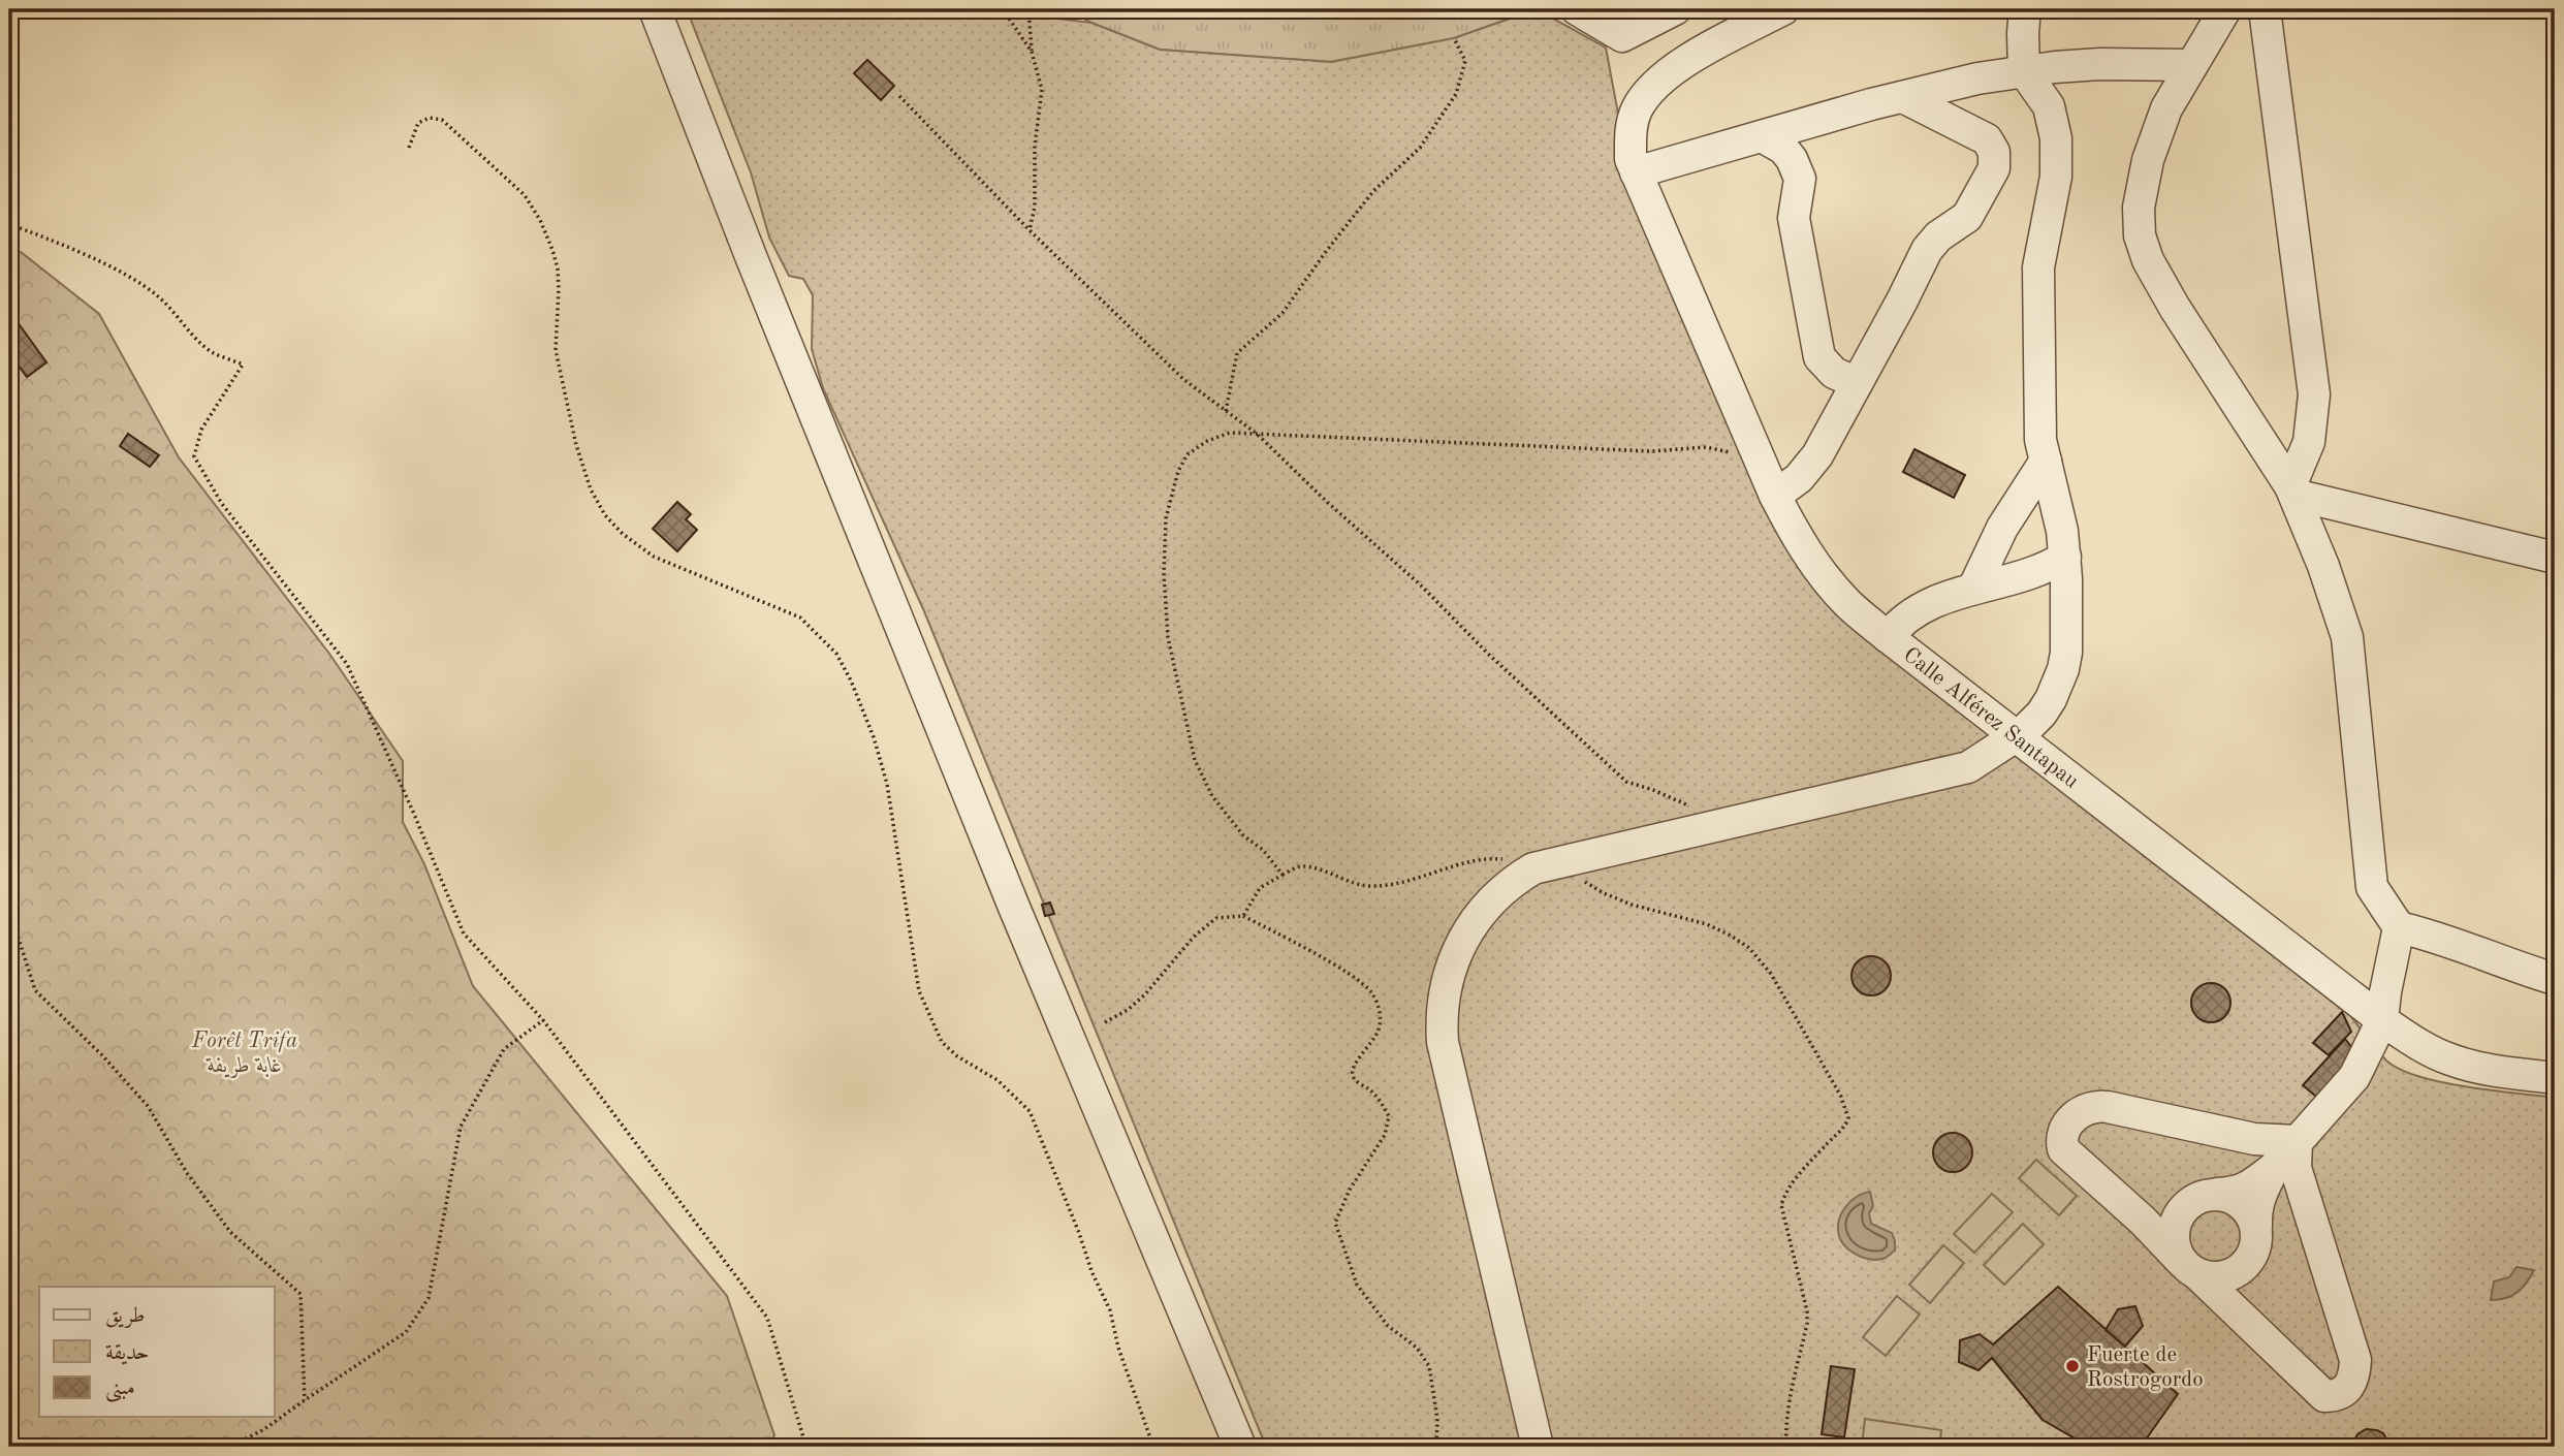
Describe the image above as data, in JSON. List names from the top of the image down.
{
  "streets": {
    "street": ["Calle Alférez Santapau"]
  },
  "parks": ["Forêt Trifa غابة طريفة"],
  "places": ["Fuerte de Rostrogordo"],
  "legend": ["طريق", "حديقة", "مبنى"]
}
